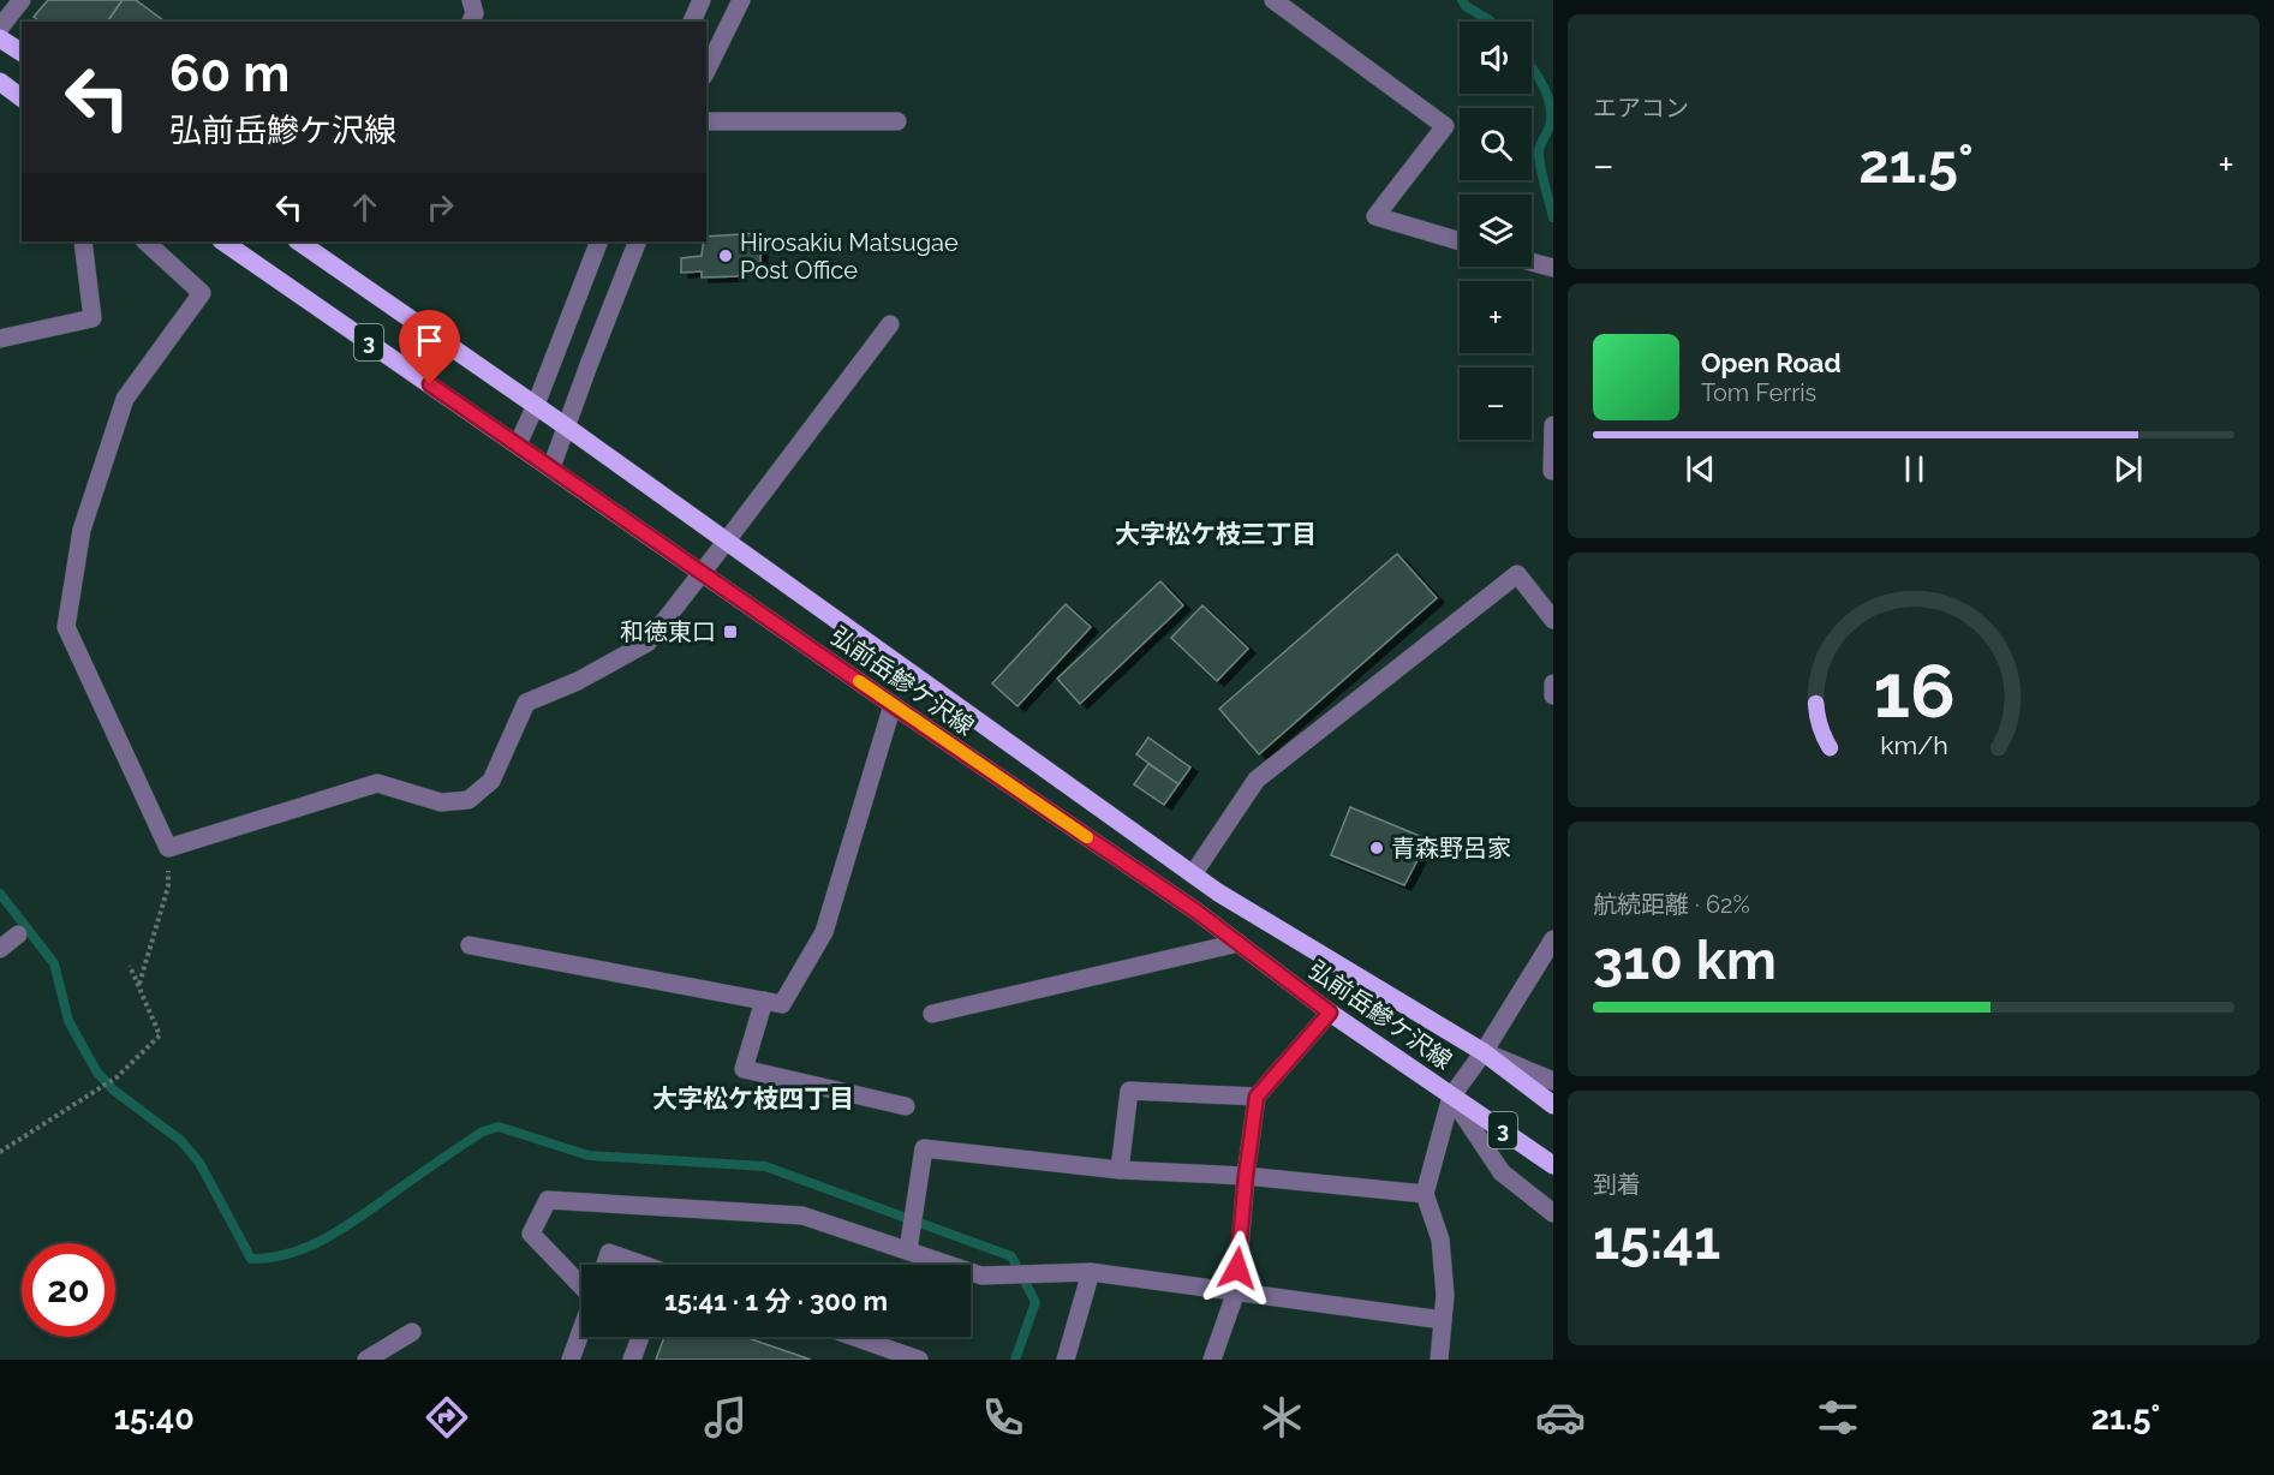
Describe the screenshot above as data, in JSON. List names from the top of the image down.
{
  "streets": {
    "main road": ["3", "弘前岳鰺ケ沢線"]
  },
  "crossings": [
    ["3", "弘前岳鰺ケ沢線"]
  ],
  "districts": ["大字松ケ枝三丁目", "大字松ケ枝四丁目"],
  "places": {
    "other": ["Hirosakiu Matsugae Post Office", "青森野呂家"],
    "transit": ["和徳東口"]
  },
  "page": {
    "tile": [
      "エアコン",
      ["航続距離 · 62%", "310 km"],
      ["到着", "15:41"]
    ],
    "map_buttons": ["+", "−"],
    "turn": ["60 m", "弘前岳鰺ケ沢線"],
    "heat": ["−", "21.5°", "+"],
    "song": ["Open Road", "Tom Ferris"],
    "limit": "20",
    "trip": "15:41 · 1 分 · 300 m",
    "tabs": ["15:40", "21.5°"],
    "gauge": ["16", "km/h"]
  }
}
